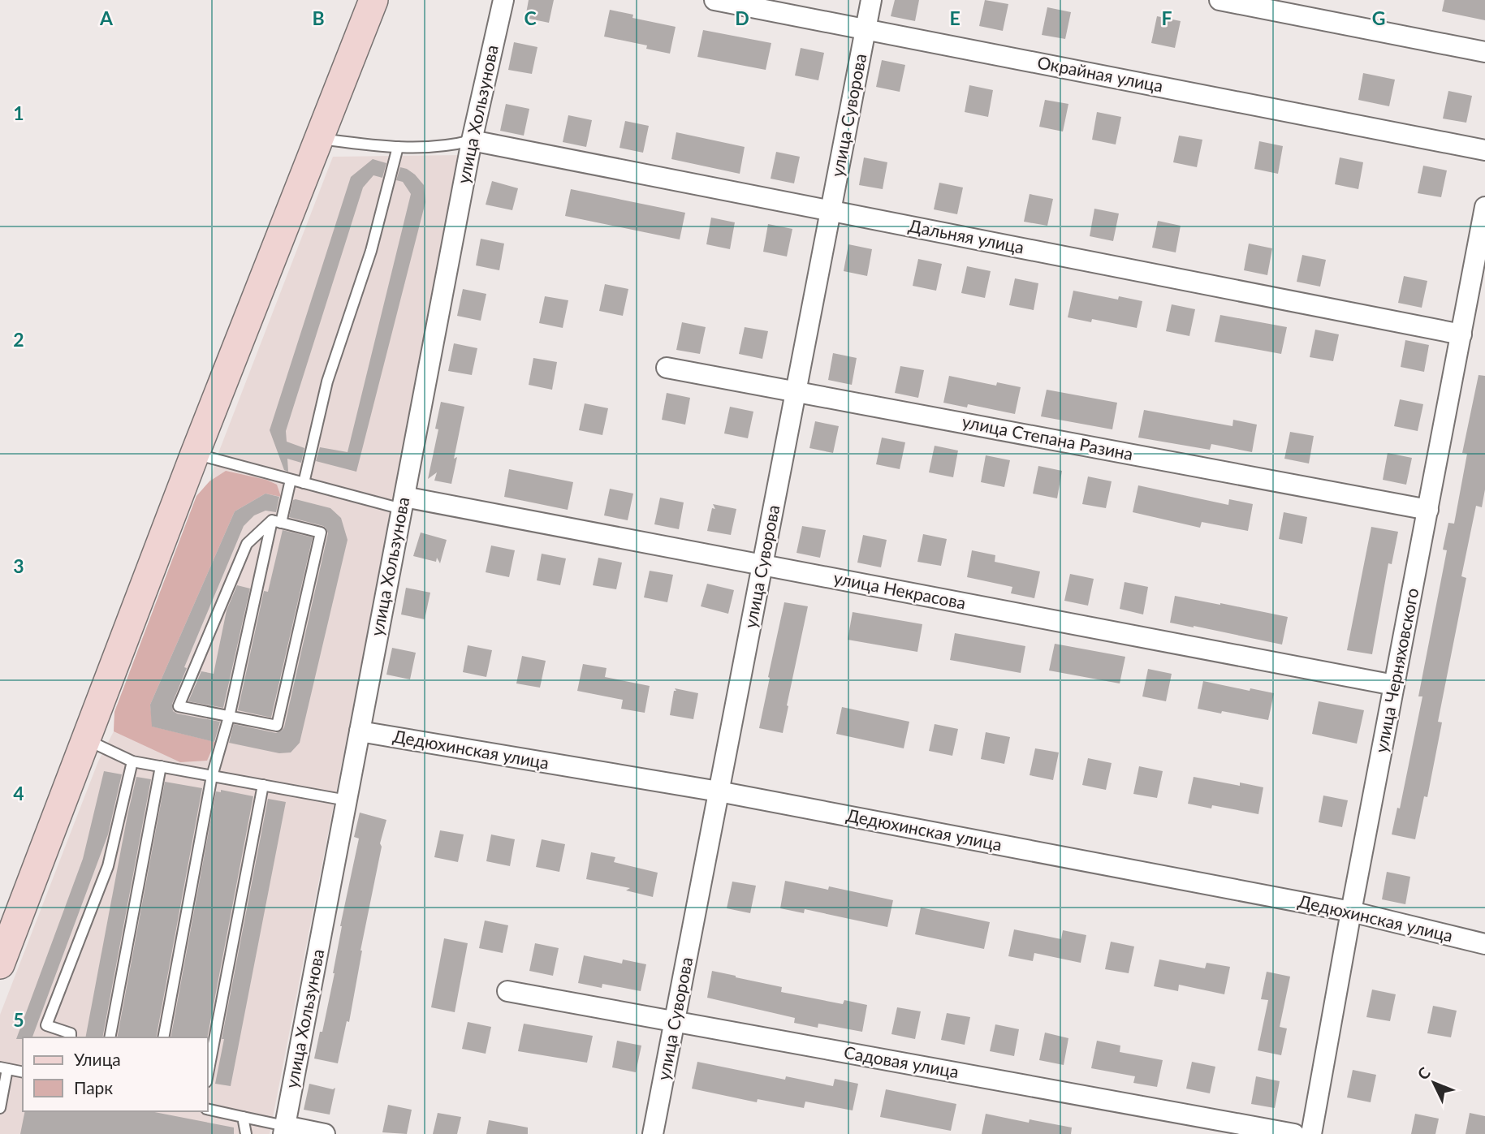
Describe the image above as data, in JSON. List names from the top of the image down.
{
  "streets": {
    "street": [
      "Окрайная улица",
      "улица Хользунова",
      "улица Суворова",
      "Дальняя улица",
      "улица Степана Разина",
      "улица Некрасова",
      "улица Черняховского",
      "Дедюхинская улица",
      "Садовая улица"
    ]
  },
  "crossings": [
    ["Окрайная улица", "улица Суворова"],
    ["улица Хользунова", "Дальняя улица"],
    ["улица Хользунова", "улица Некрасова"],
    ["улица Хользунова", "Дедюхинская улица"],
    ["улица Суворова", "Дальняя улица"],
    ["улица Суворова", "улица Степана Разина"],
    ["улица Суворова", "улица Некрасова"],
    ["улица Суворова", "Дедюхинская улица"],
    ["улица Суворова", "Садовая улица"],
    ["Дальняя улица", "улица Черняховского"],
    ["улица Степана Разина", "улица Черняховского"],
    ["улица Некрасова", "улица Черняховского"],
    ["улица Черняховского", "Дедюхинская улица"]
  ],
  "legend": ["Улица", "Парк"],
  "north": "top left",
  "grid": {
    "columns": [
      "A",
      "B",
      "C",
      "D",
      "E",
      "F",
      "G"
    ],
    "rows": [
      "1",
      "2",
      "3",
      "4",
      "5"
    ]
  }
}
